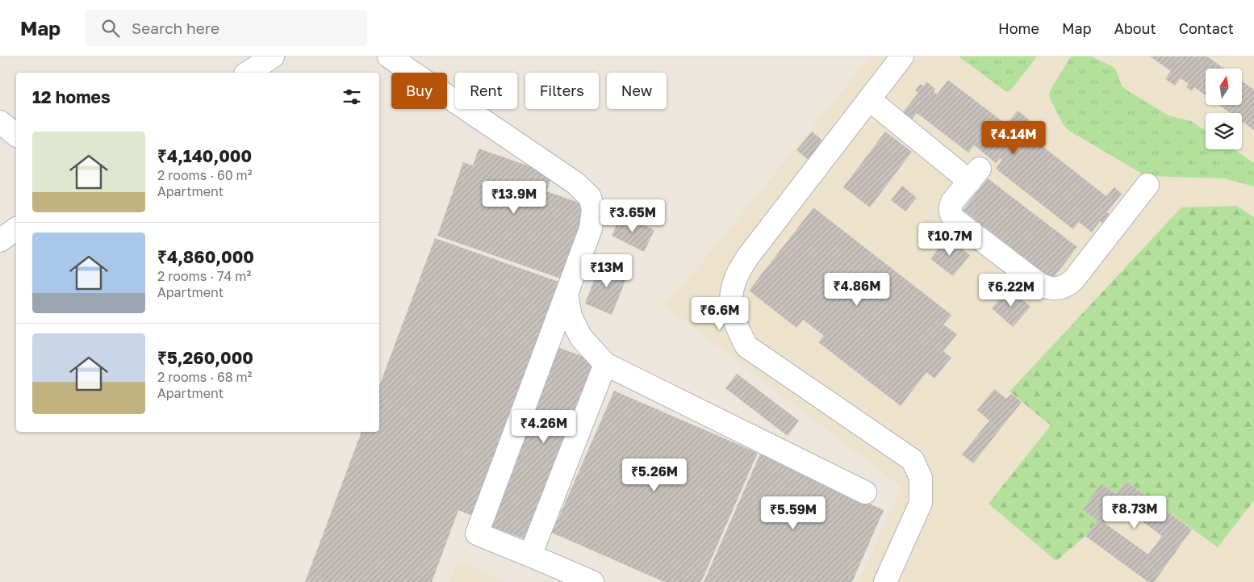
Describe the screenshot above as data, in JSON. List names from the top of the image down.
{
  "north": "top",
  "page": {
    "header": "Map",
    "search": "Search here",
    "nav": [
      "Home",
      "Map",
      "About",
      "Contact"
    ],
    "chip": [
      "Buy",
      "Rent",
      "Filters",
      "New"
    ],
    "heading": "12 homes",
    "price": [
      "₹4.14M",
      "₹13.9M",
      "₹3.65M",
      "₹10.7M",
      "₹13M",
      "₹4.86M",
      "₹6.22M",
      "₹6.6M",
      "₹4.26M",
      "₹5.26M",
      "₹8.73M",
      "₹5.59M"
    ],
    "list": [
      {
        "name": "₹4,140,000",
        "note": "2 rooms · 60 m² · Apartment"
      },
      {
        "name": "₹4,860,000",
        "note": "2 rooms · 74 m² · Apartment"
      },
      {
        "name": "₹5,260,000",
        "note": "2 rooms · 68 m² · Apartment"
      }
    ]
  }
}
